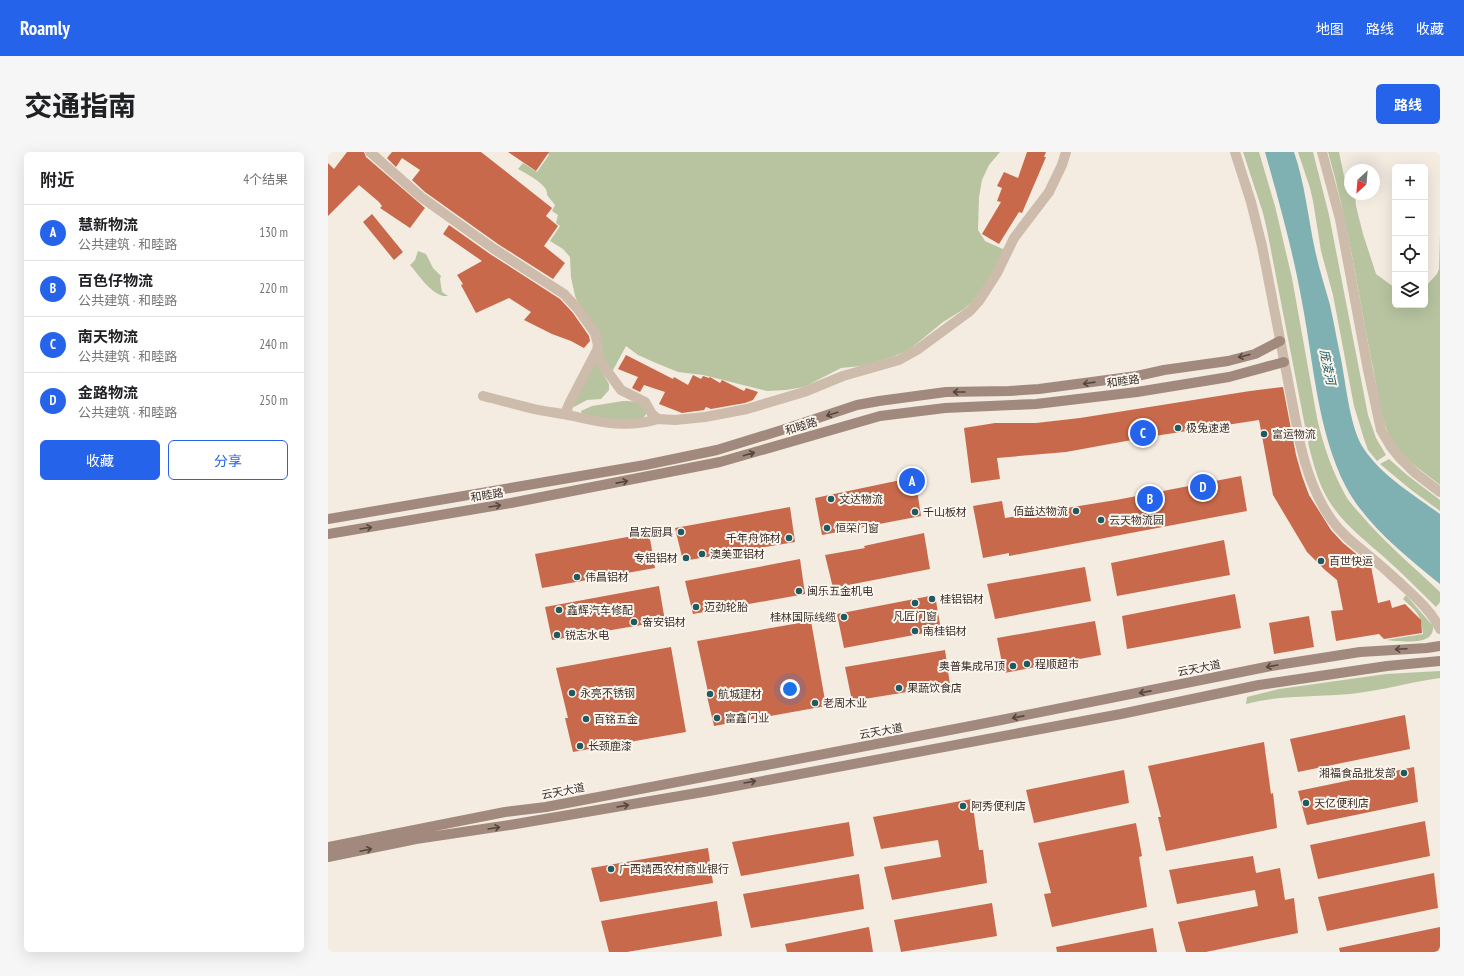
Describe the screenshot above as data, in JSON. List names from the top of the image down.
{
  "streets": {
    "main road": ["和睦路", "云天大道"]
  },
  "water": ["庞凌河"],
  "places": [
    "极兔速递",
    "富运物流",
    "文达物流",
    "佰益达物流",
    "千山板材",
    "云天物流园",
    "恒荣门窗",
    "昌宏厨具",
    "千年舟饰材",
    "澳美亚铝材",
    "专铝铝材",
    "百世快运",
    "伟昌铝材",
    "闽乐五金机电",
    "桂铝铝材",
    "凡匠门窗",
    "迈劲轮胎",
    "鑫辉汽车修配",
    "桂林国际线缆",
    "奋安铝材",
    "南桂铝材",
    "锐志水电",
    "程顺超市",
    "奥普集成吊顶",
    "果蔬饮食店",
    "永亮不锈钢",
    "航城建材",
    "老周木业",
    "富鑫门业",
    "百铭五金",
    "长颈鹿漆",
    "湘福食品批发部",
    "天亿便利店",
    "阿秀便利店",
    "广西靖西农村商业银行"
  ],
  "north": "bottom left",
  "page": {
    "header": "Roamly",
    "nav": ["地图", "路线", "收藏"],
    "title": "交通指南",
    "buttons": [
      "路线",
      ["收藏", "分享"]
    ],
    "heading": ["附近", "4个结果"],
    "map_buttons": ["+", "−"],
    "list": [
      {
        "mark": "A",
        "name": "慧新物流",
        "note": "公共建筑 · 和睦路",
        "value": "130 m"
      },
      {
        "mark": "B",
        "name": "百色仔物流",
        "note": "公共建筑 · 和睦路",
        "value": "220 m"
      },
      {
        "mark": "C",
        "name": "南天物流",
        "note": "公共建筑 · 和睦路",
        "value": "240 m"
      },
      {
        "mark": "D",
        "name": "金路物流",
        "note": "公共建筑 · 和睦路",
        "value": "250 m"
      }
    ],
    "pins": [
      "C",
      "A",
      "D",
      "B"
    ]
  }
}
